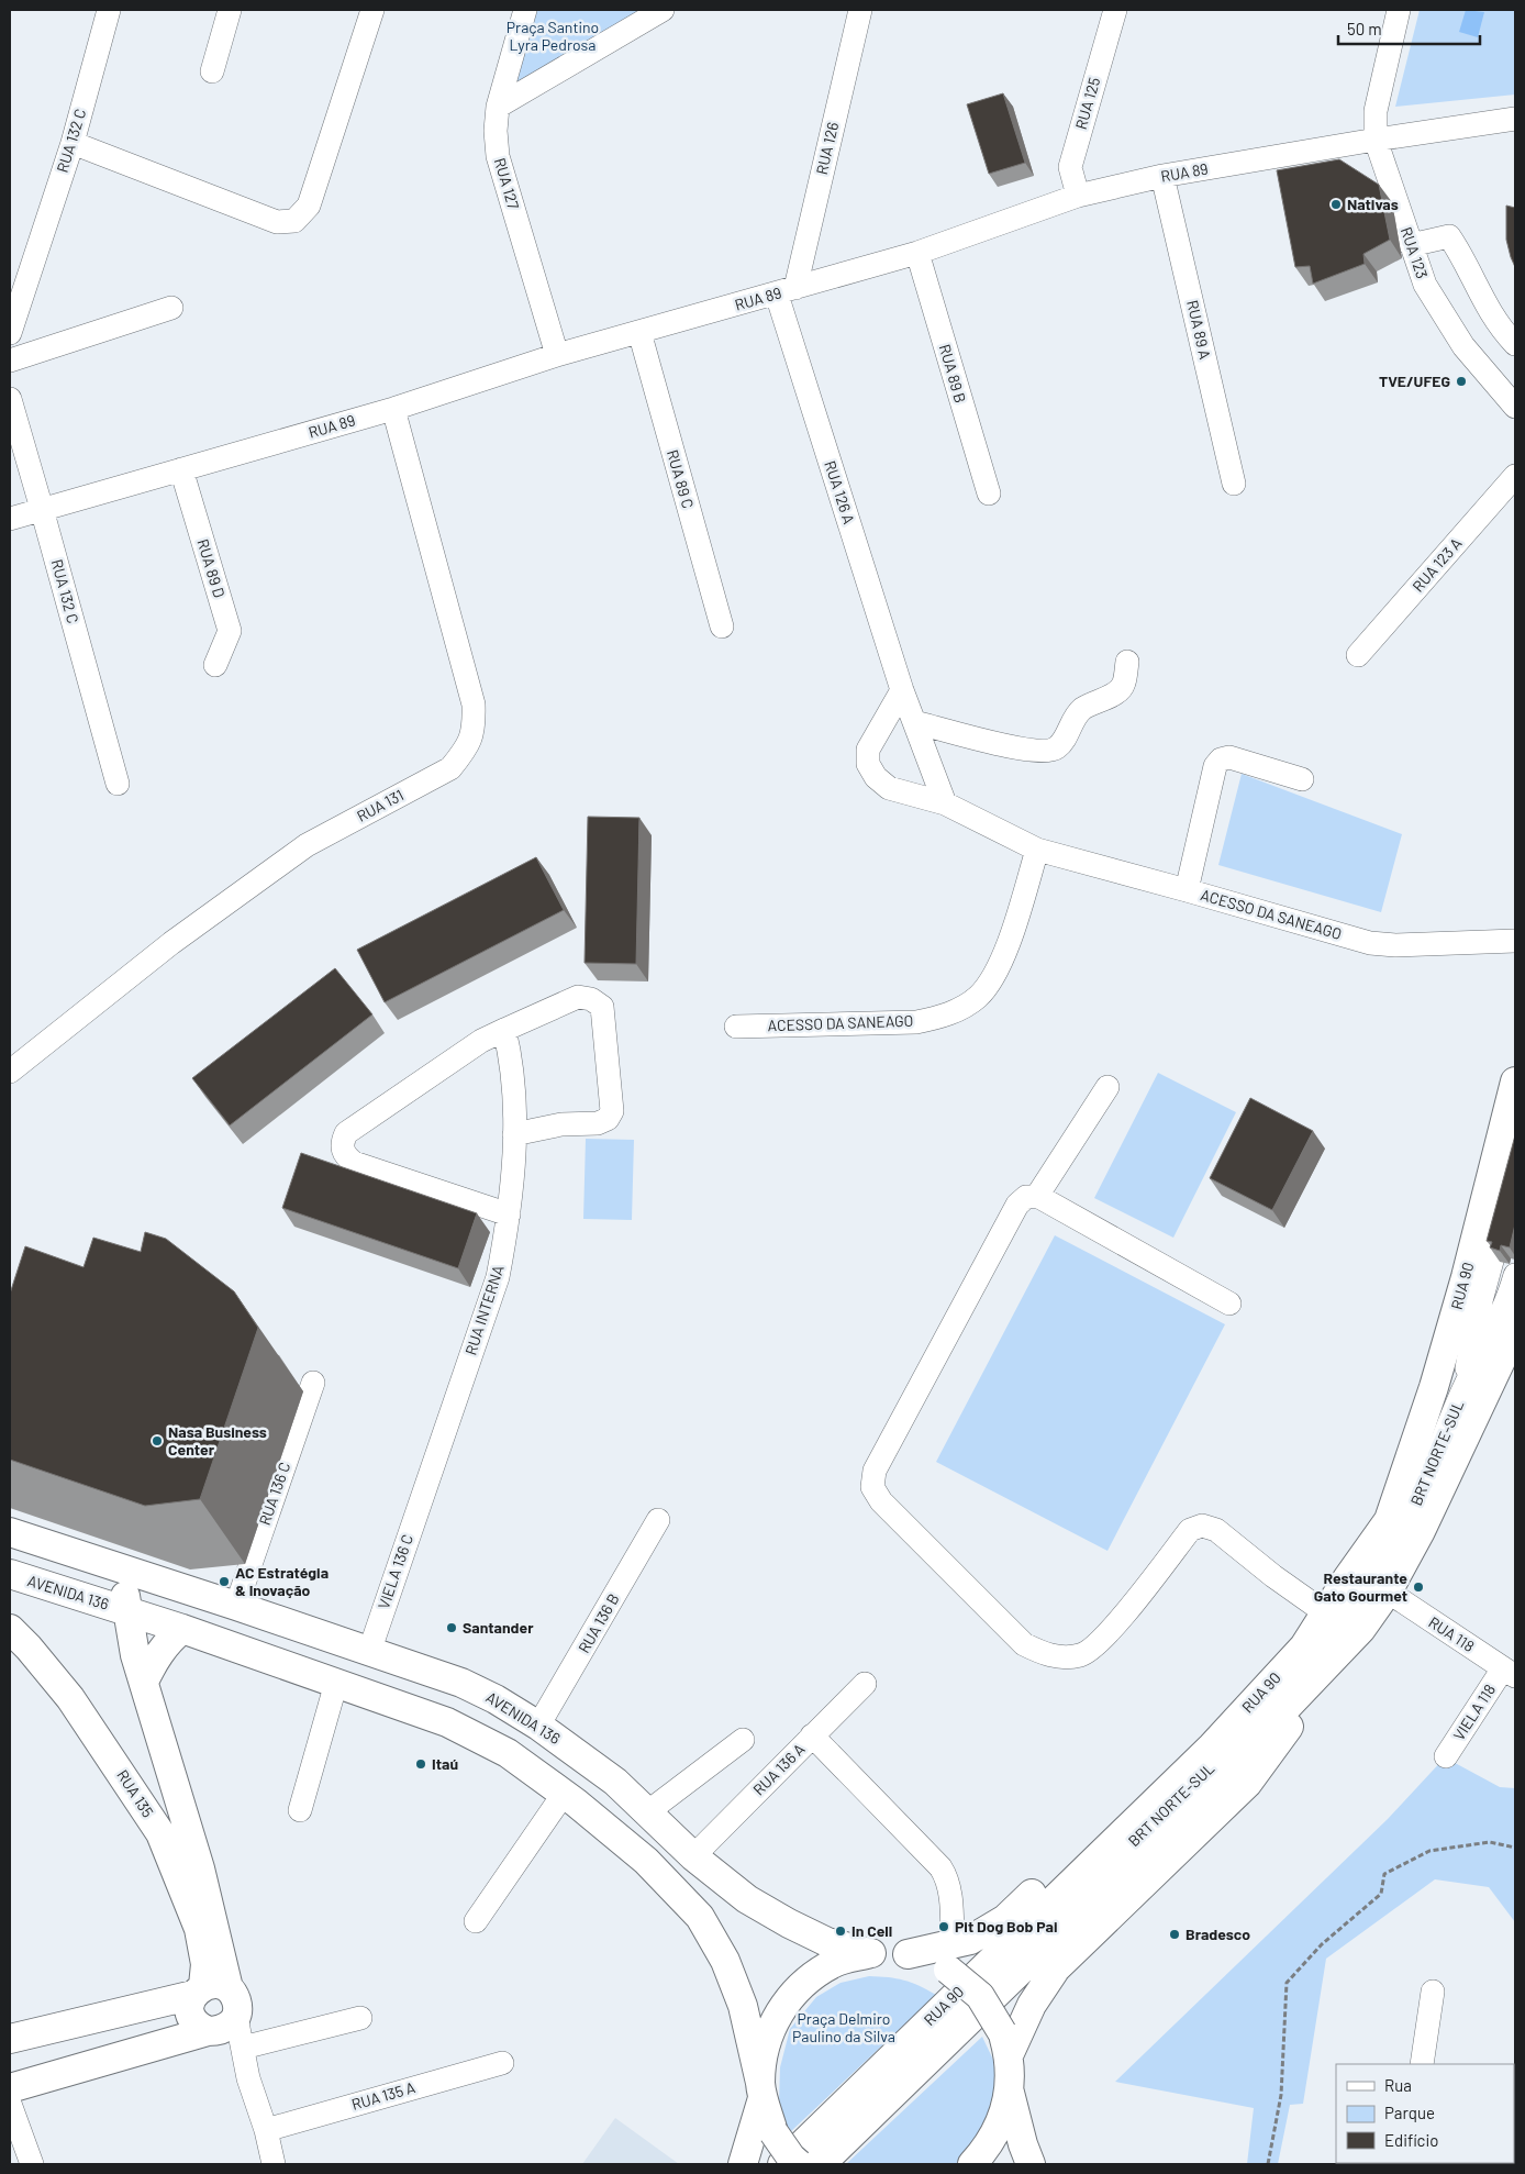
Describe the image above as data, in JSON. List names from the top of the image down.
{
  "streets": {
    "main road": ["RUA 90", "AVENIDA 136", "RUA 135"],
    "street": [
      "RUA 125",
      "RUA 132 C",
      "RUA 126",
      "RUA 89",
      "RUA 127",
      "RUA 123",
      "RUA 89 A",
      "RUA 89 B",
      "RUA 89 C",
      "RUA 126 A",
      "RUA 123 A",
      "RUA 89 D",
      "RUA 131",
      "ACESSO DA SANEAGO",
      "RUA INTERNA",
      "BRT NORTE-SUL",
      "RUA 136 C",
      "VIELA 136 C",
      "RUA 136 B",
      "RUA 118",
      "VIELA 118",
      "RUA 136 A",
      "RUA 135 A"
    ]
  },
  "crossings": [
    ["RUA 125", "RUA 89"],
    ["RUA 132 C", "RUA 89"],
    ["RUA 126", "RUA 89"],
    ["RUA 126", "RUA 126 A"],
    ["RUA 89", "RUA 127"],
    ["RUA 89", "RUA 123"],
    ["RUA 89", "RUA 89 A"],
    ["RUA 89", "RUA 89 B"],
    ["RUA 89", "RUA 89 C"],
    ["RUA 89", "RUA 126 A"],
    ["RUA 89", "RUA 89 D"],
    ["RUA 89", "RUA 131"],
    ["RUA 126 A", "ACESSO DA SANEAGO"],
    ["RUA 90", "RUA 118"],
    ["RUA INTERNA", "VIELA 136 C"],
    ["RUA 136 C", "AVENIDA 136"],
    ["VIELA 136 C", "AVENIDA 136"],
    ["AVENIDA 136", "RUA 136 B"],
    ["AVENIDA 136", "RUA 136 A"],
    ["RUA 118", "VIELA 118"]
  ],
  "parks": ["Praça Santino Lyra Pedrosa", "Praça Delmiro Paulino da Silva"],
  "places": [
    "Nativas",
    "TVE/UFEG",
    "Nasa Business Center",
    "AC Estratégia & Inovação",
    "Restaurante Gato Gourmet",
    "Santander",
    "Itaú",
    "Pit Dog Bob Pai",
    "In Cell",
    "Bradesco"
  ],
  "legend": ["Rua", "Parque", "Edifício"],
  "scale_bar": "50 m"
}
